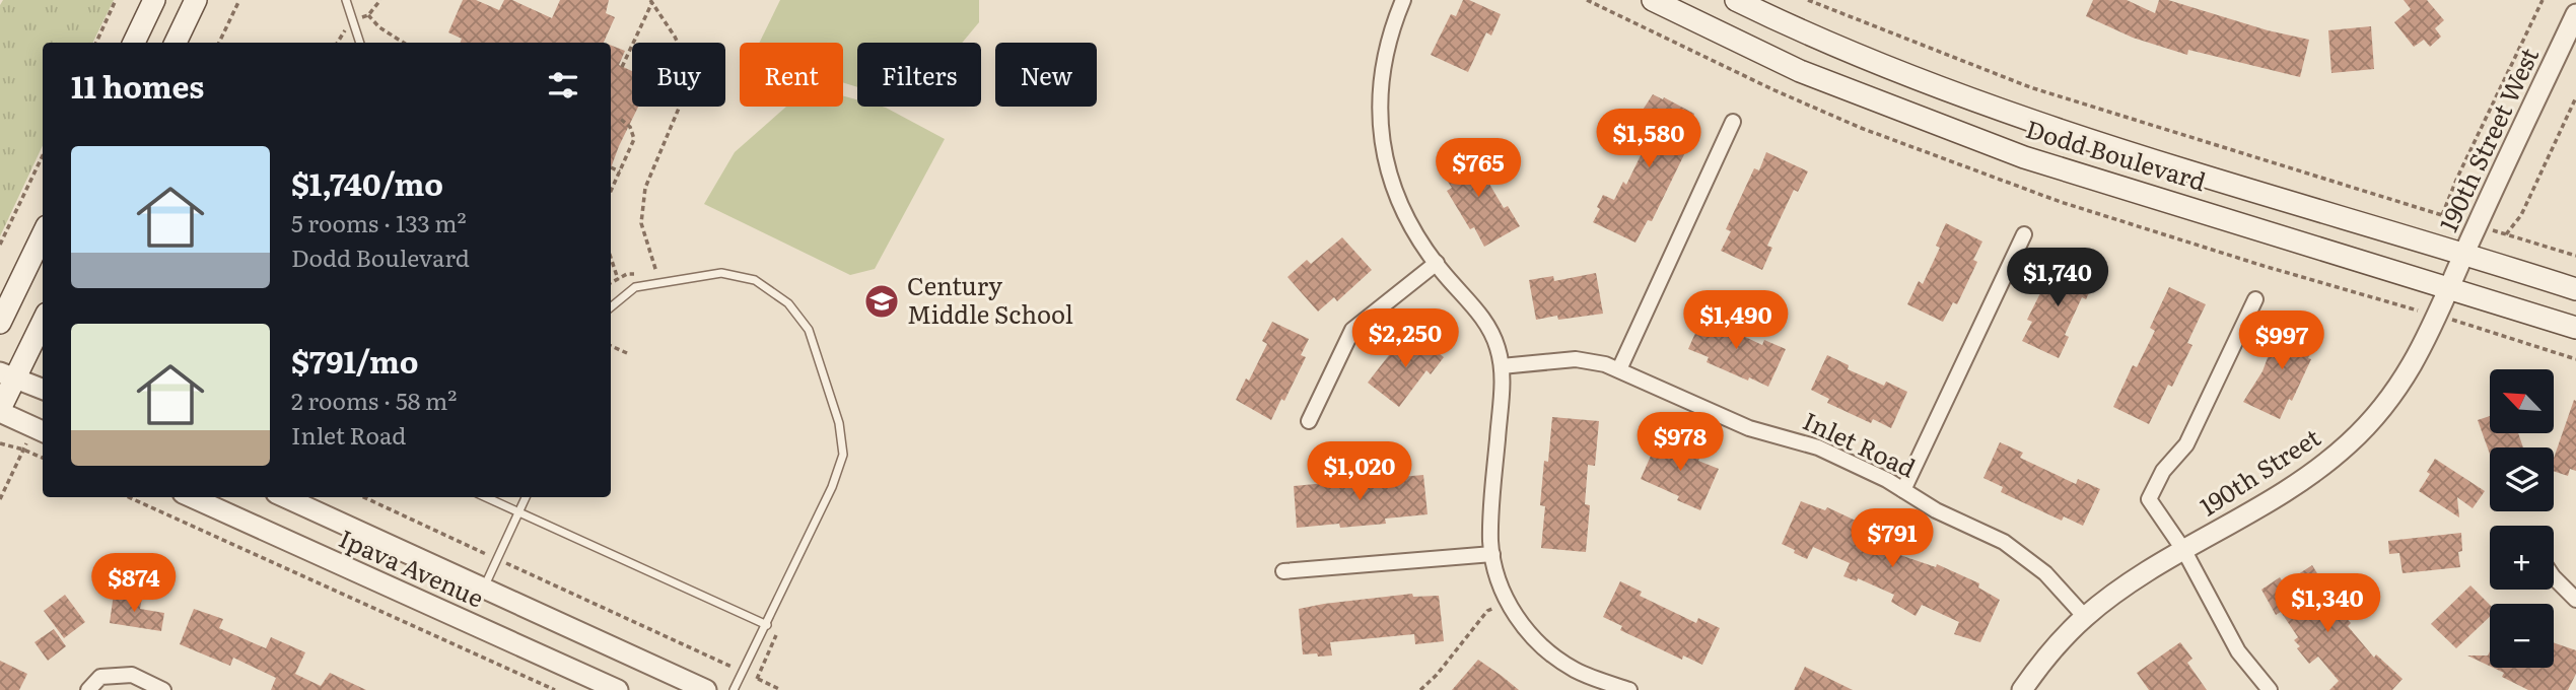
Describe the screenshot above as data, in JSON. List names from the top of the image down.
{
  "streets": {
    "main road": ["Dodd Boulevard"],
    "street": [
      "190th Street West",
      "Inlet Road",
      "190th Street",
      "Ipava Avenue"
    ]
  },
  "crossings": [
    ["190th Street West", "Dodd Boulevard"],
    ["190th Street West", "190th Street"],
    ["Dodd Boulevard", "190th Street"],
    ["Inlet Road", "190th Street"]
  ],
  "places": {
    "school or university": ["Century Middle School"]
  },
  "north": "top left",
  "page": {
    "chip": [
      "Buy",
      "Rent",
      "Filters",
      "New"
    ],
    "heading": "11 homes",
    "price": [
      "$1,580",
      "$765",
      "$1,740",
      "$1,490",
      "$2,250",
      "$997",
      "$978",
      "$1,020",
      "$791",
      "$874",
      "$1,340"
    ],
    "list": [
      {
        "name": "$1,740/mo",
        "note": "5 rooms · 133 m² · Dodd Boulevard"
      },
      {
        "name": "$791/mo",
        "note": "2 rooms · 58 m² · Inlet Road"
      }
    ],
    "map_buttons": ["+", "−"]
  }
}
